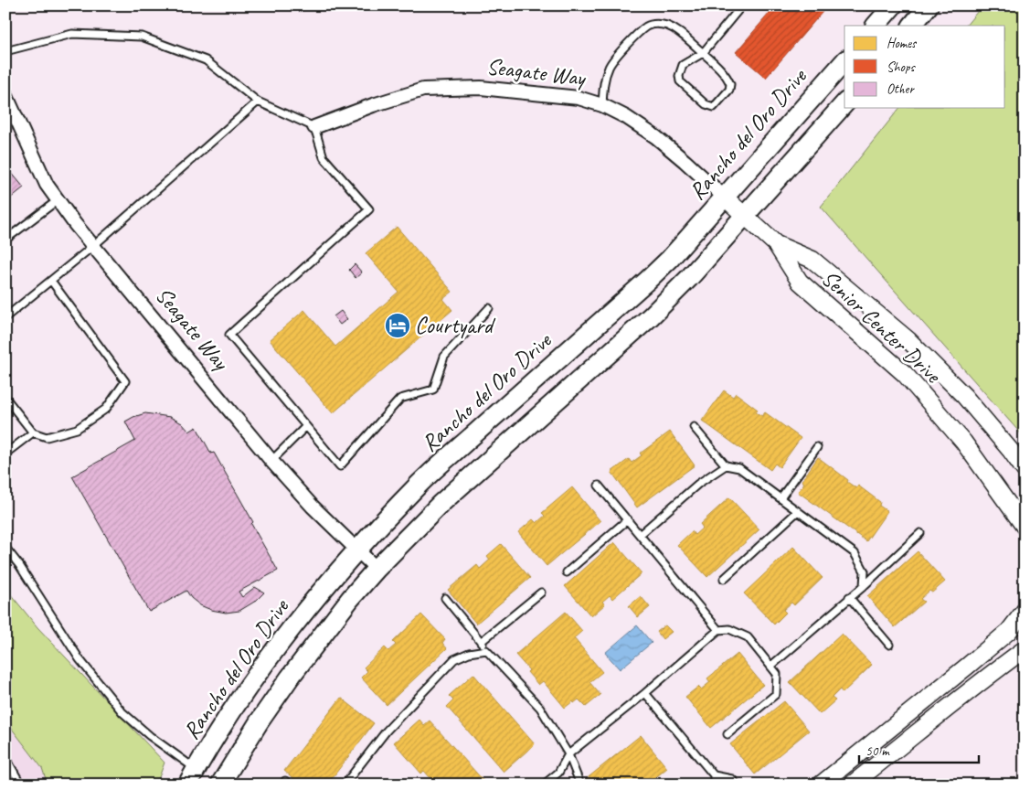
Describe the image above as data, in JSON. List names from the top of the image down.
{
  "streets": {
    "main road": ["Rancho del Oro Drive"],
    "street": ["Seagate Way", "Senior Center Drive"]
  },
  "crossings": [
    ["Seagate Way", "Rancho del Oro Drive"],
    ["Seagate Way", "Senior Center Drive"]
  ],
  "places": {
    "hotel": ["Courtyard"]
  },
  "legend": ["Homes", "Shops", "Other"],
  "scale_bar": "50 m"
}
